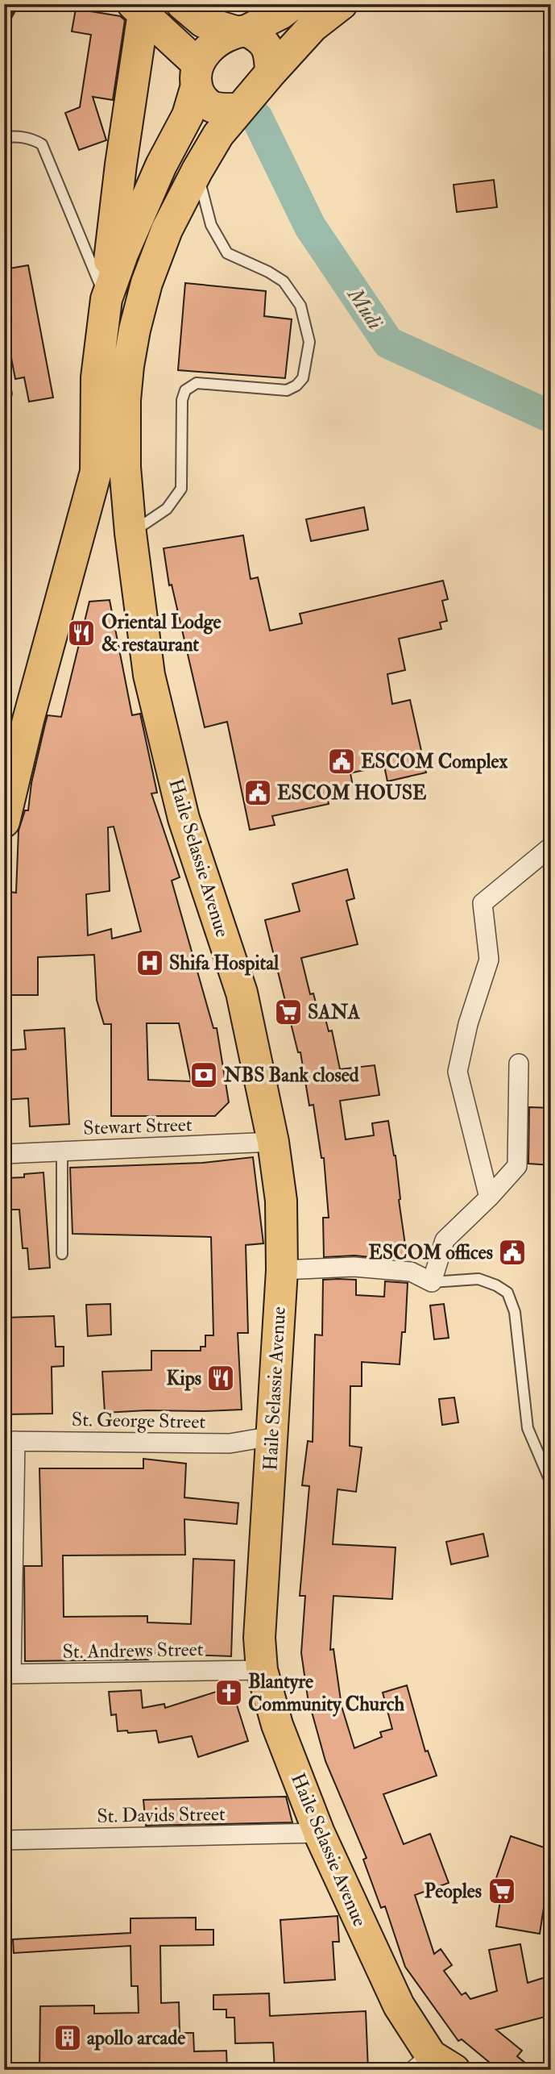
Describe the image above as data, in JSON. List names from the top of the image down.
{
  "streets": {
    "highway": ["Haile Selassie Avenue"],
    "street": [
      "Stewart Street",
      "St. George Street",
      "St. Andrews Street",
      "St. Davids Street"
    ]
  },
  "crossings": [
    ["Haile Selassie Avenue", "Stewart Street"],
    ["Haile Selassie Avenue", "St. George Street"],
    ["Haile Selassie Avenue", "St. Andrews Street"],
    ["Haile Selassie Avenue", "St. Davids Street"]
  ],
  "water": ["Mudi"],
  "places": {
    "restaurant": ["Oriental Lodge & restaurant", "Kips"],
    "public building": ["ESCOM Complex", "ESCOM HOUSE", "ESCOM offices"],
    "hospital": ["Shifa Hospital"],
    "supermarket": ["SANA", "Peoples"],
    "bank": ["NBS Bank closed"],
    "church": ["Blantyre Community Church"],
    "building": ["apollo arcade"]
  }
}
